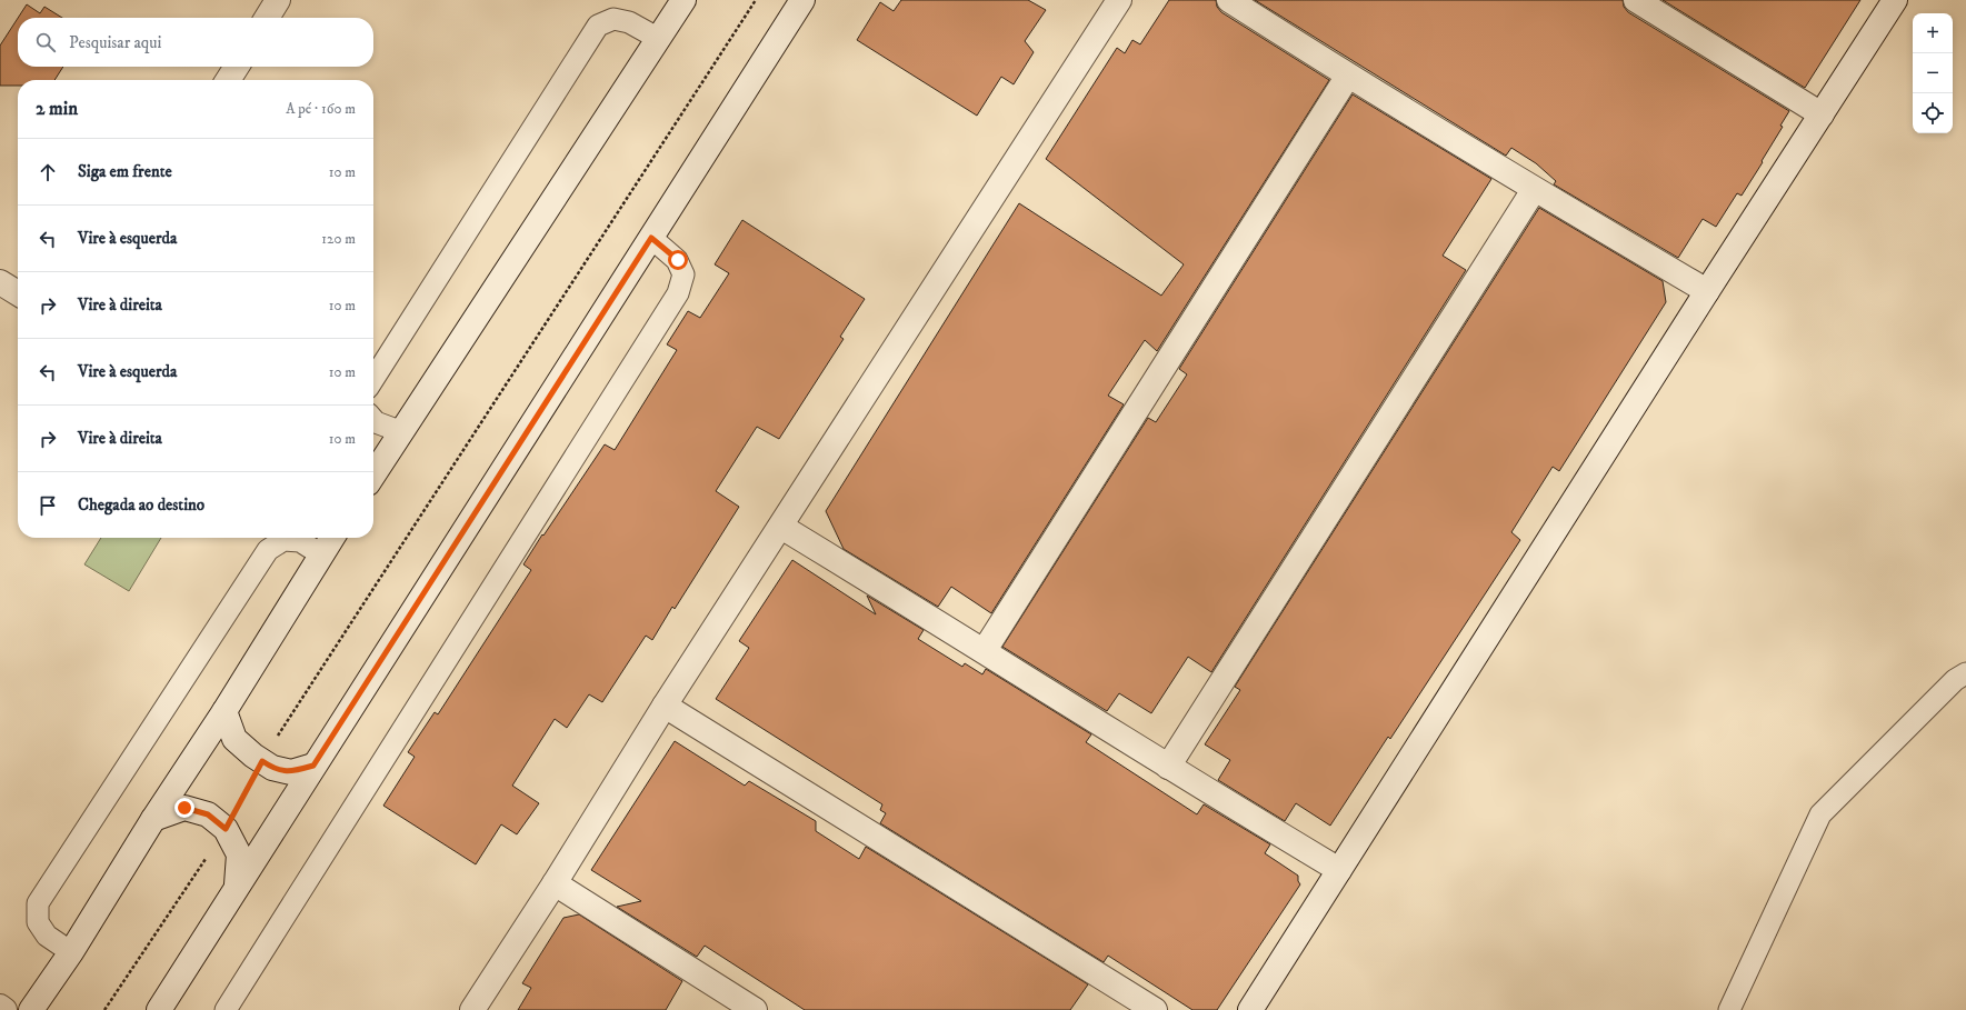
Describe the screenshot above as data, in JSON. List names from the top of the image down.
{
  "page": {
    "map_buttons": ["+", "−"],
    "search": "Pesquisar aqui",
    "heading": ["2 min", "A pé · 160 m"],
    "list": [
      ["Siga em frente", "10 m"],
      ["Vire à esquerda", "120 m"],
      ["Vire à direita", "10 m"],
      ["Vire à esquerda", "10 m"],
      ["Vire à direita", "10 m"],
      "Chegada ao destino"
    ]
  }
}
